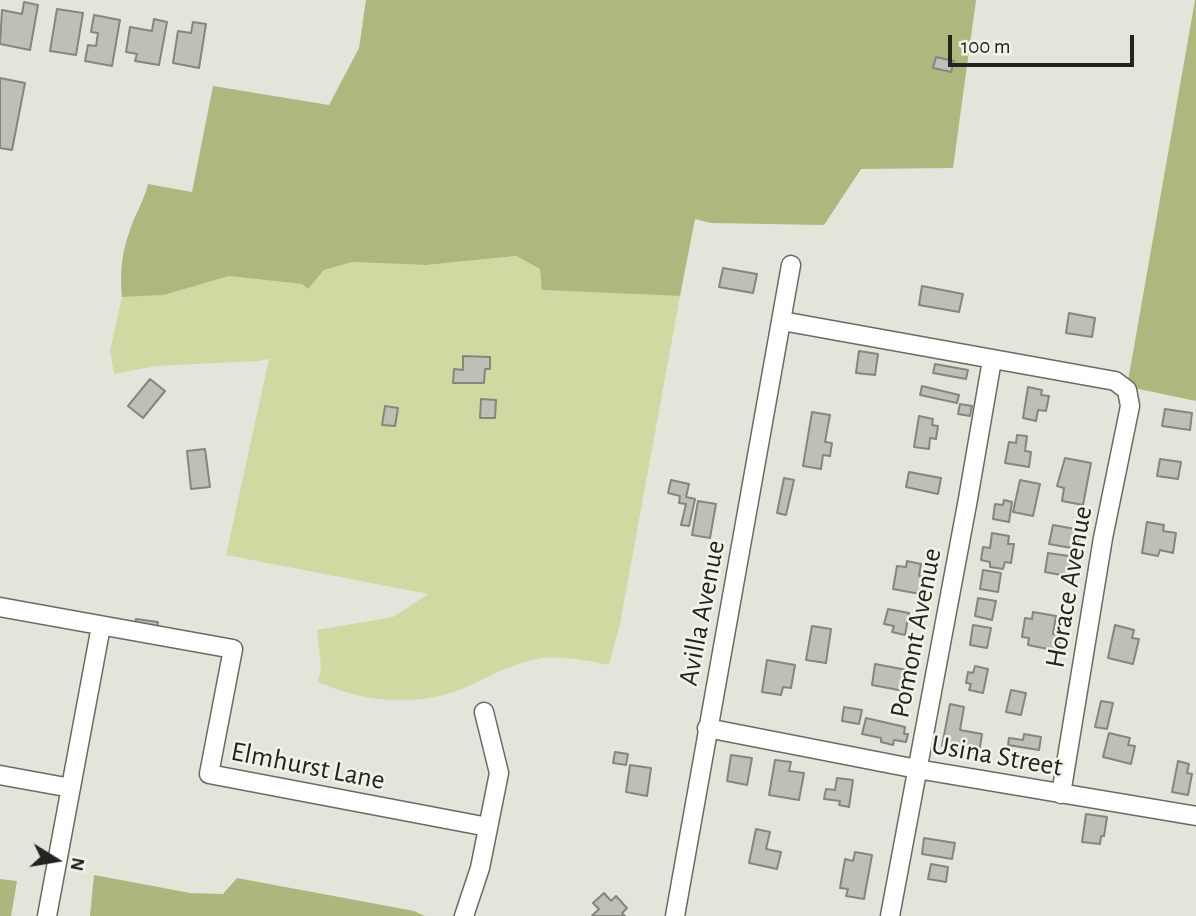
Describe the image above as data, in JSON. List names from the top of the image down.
{
  "streets": {
    "street": [
      "Horace Avenue",
      "Avilla Avenue",
      "Pomont Avenue",
      "Usina Street",
      "Elmhurst Lane"
    ]
  },
  "crossings": [
    ["Horace Avenue", "Pomont Avenue"],
    ["Horace Avenue", "Usina Street"],
    ["Avilla Avenue", "Usina Street"],
    ["Pomont Avenue", "Usina Street"]
  ],
  "scale_bar": "100 m",
  "north": "right"
}
